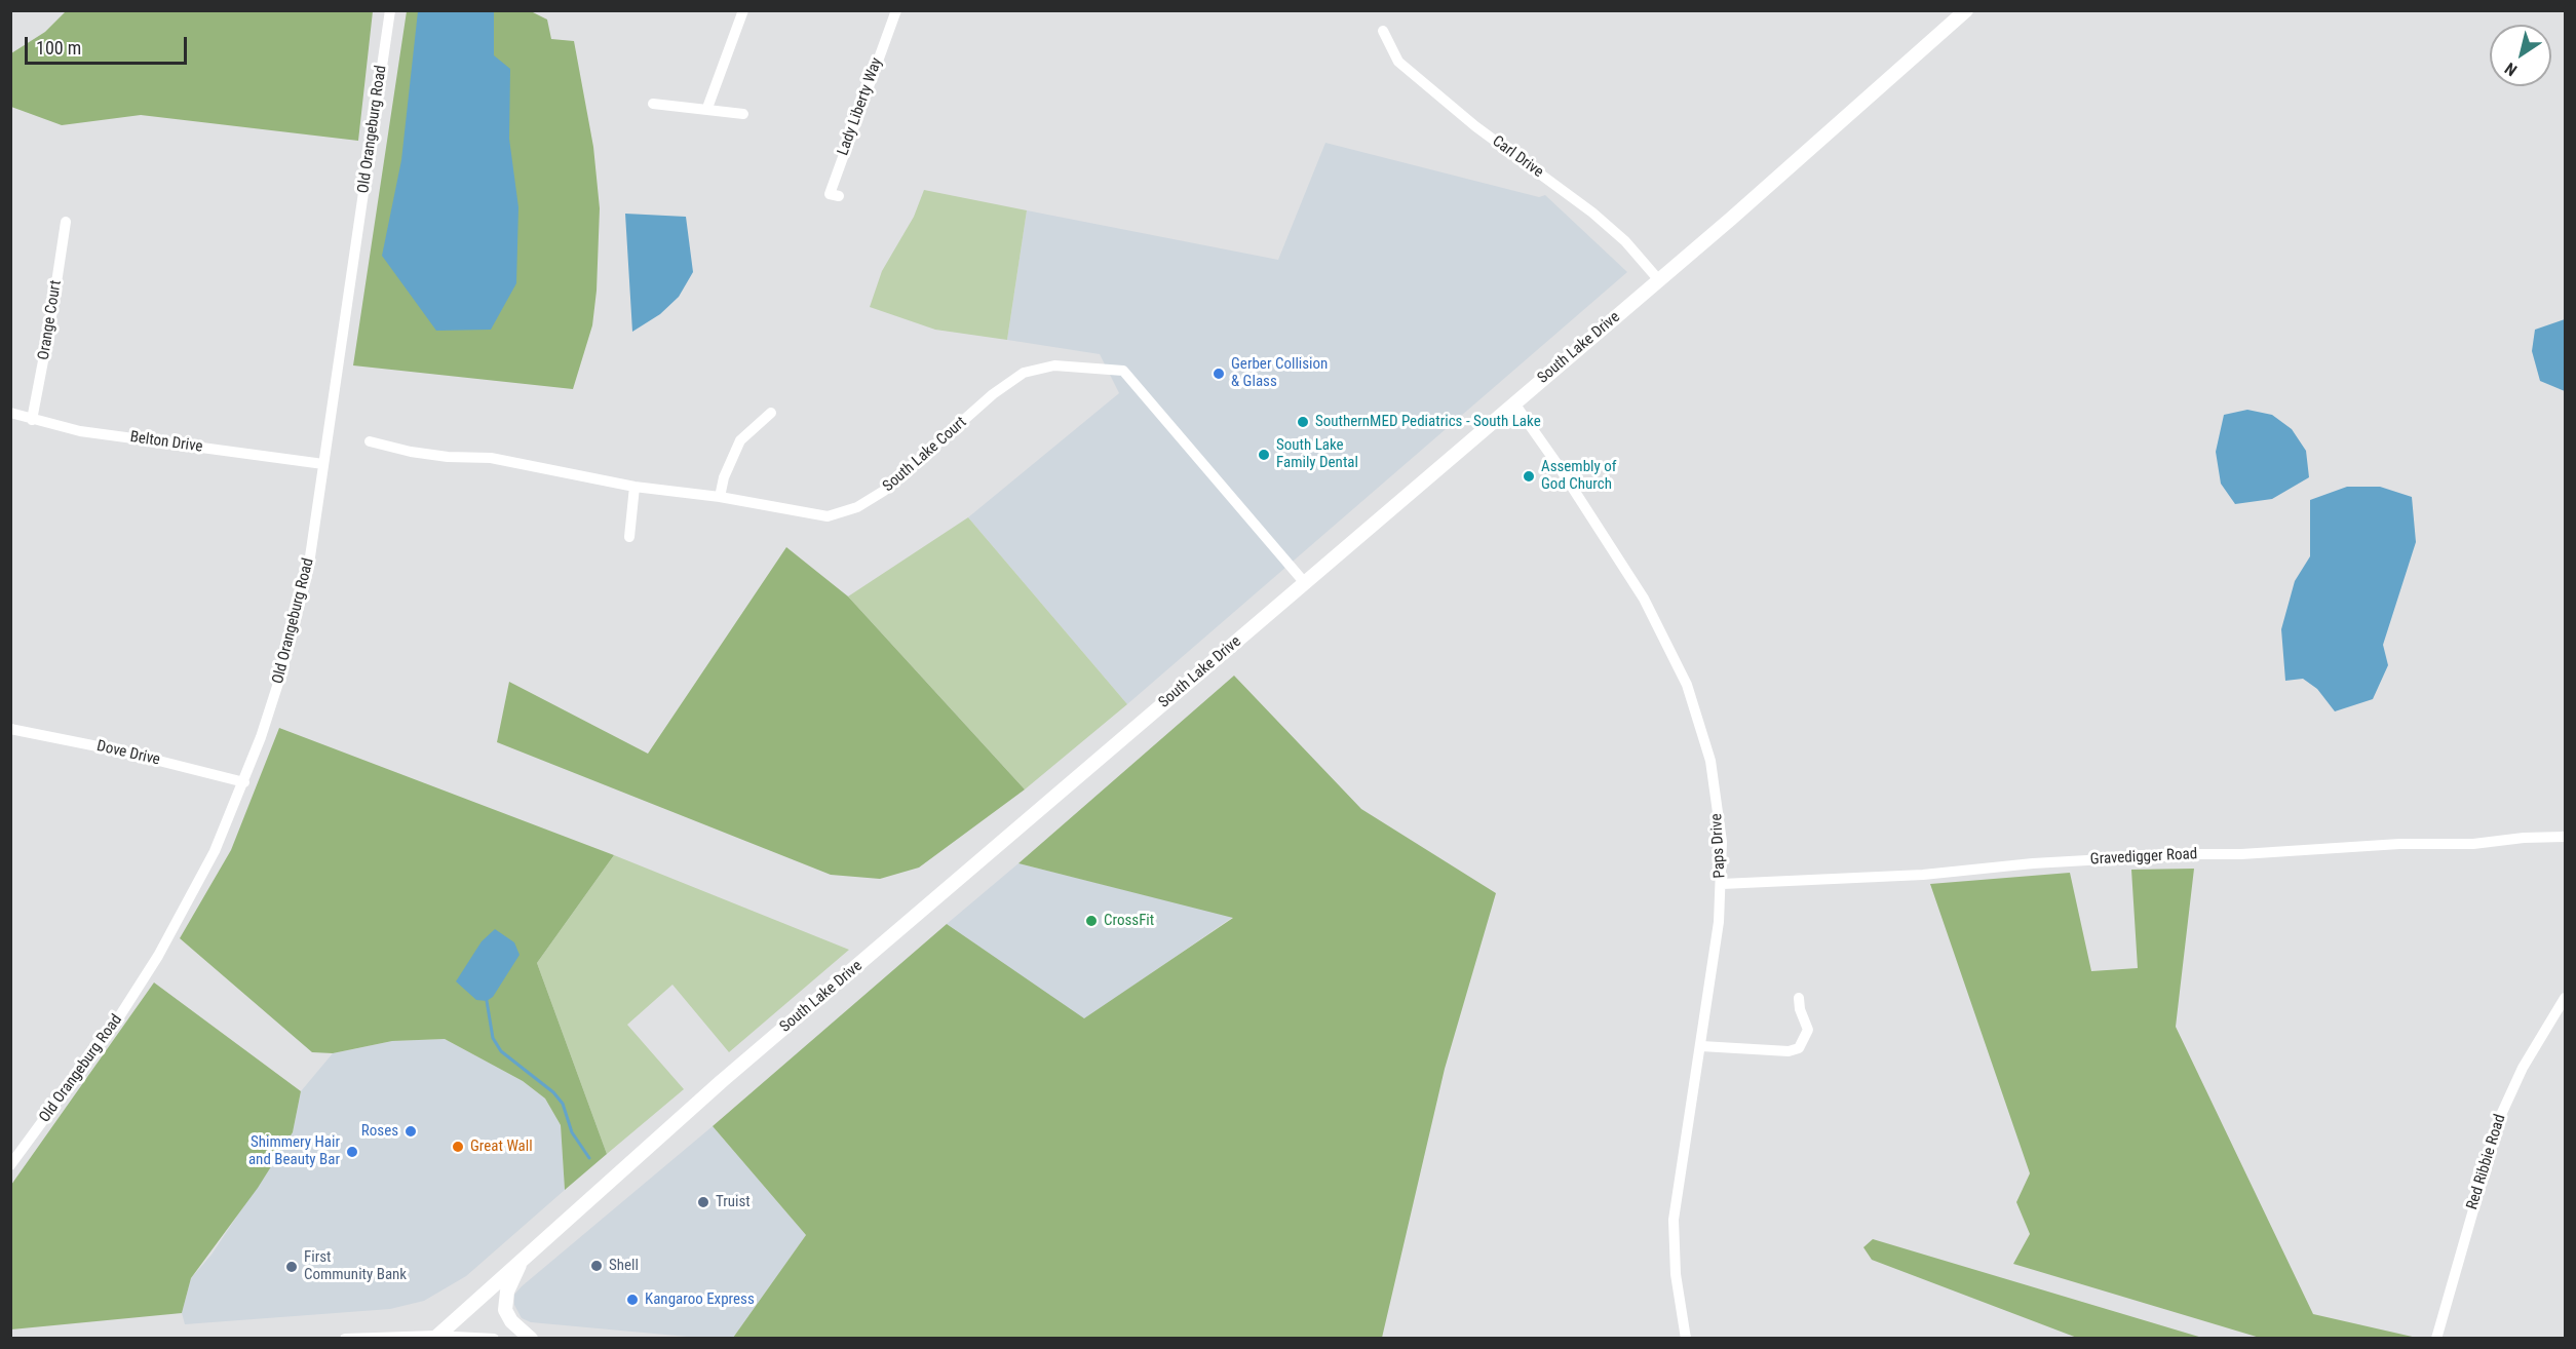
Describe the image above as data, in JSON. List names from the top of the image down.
{
  "streets": {
    "main road": ["South Lake Drive"],
    "street": [
      "Lady Liberty Way",
      "Old Orangeburg Road",
      "Carl Drive",
      "Orange Court",
      "Belton Drive",
      "South Lake Court",
      "Dove Drive",
      "Paps Drive",
      "Gravedigger Road",
      "Red Ribbie Road"
    ]
  },
  "crossings": [
    ["Old Orangeburg Road", "Belton Drive"],
    ["Old Orangeburg Road", "Dove Drive"],
    ["Carl Drive", "South Lake Drive"],
    ["Orange Court", "Belton Drive"],
    ["South Lake Drive", "South Lake Court"],
    ["South Lake Drive", "Paps Drive"],
    ["Paps Drive", "Gravedigger Road"]
  ],
  "places": [
    "Gerber Collision & Glass",
    "SouthernMED Pediatrics - South Lake",
    "South Lake Family Dental",
    "Assembly of God Church",
    "CrossFit",
    "Roses",
    "Great Wall",
    "Shimmery Hair and Beauty Bar",
    "Truist",
    "Shell",
    "First Community Bank",
    "Kangaroo Express"
  ],
  "scale_bar": "100 m",
  "north": "bottom left"
}
